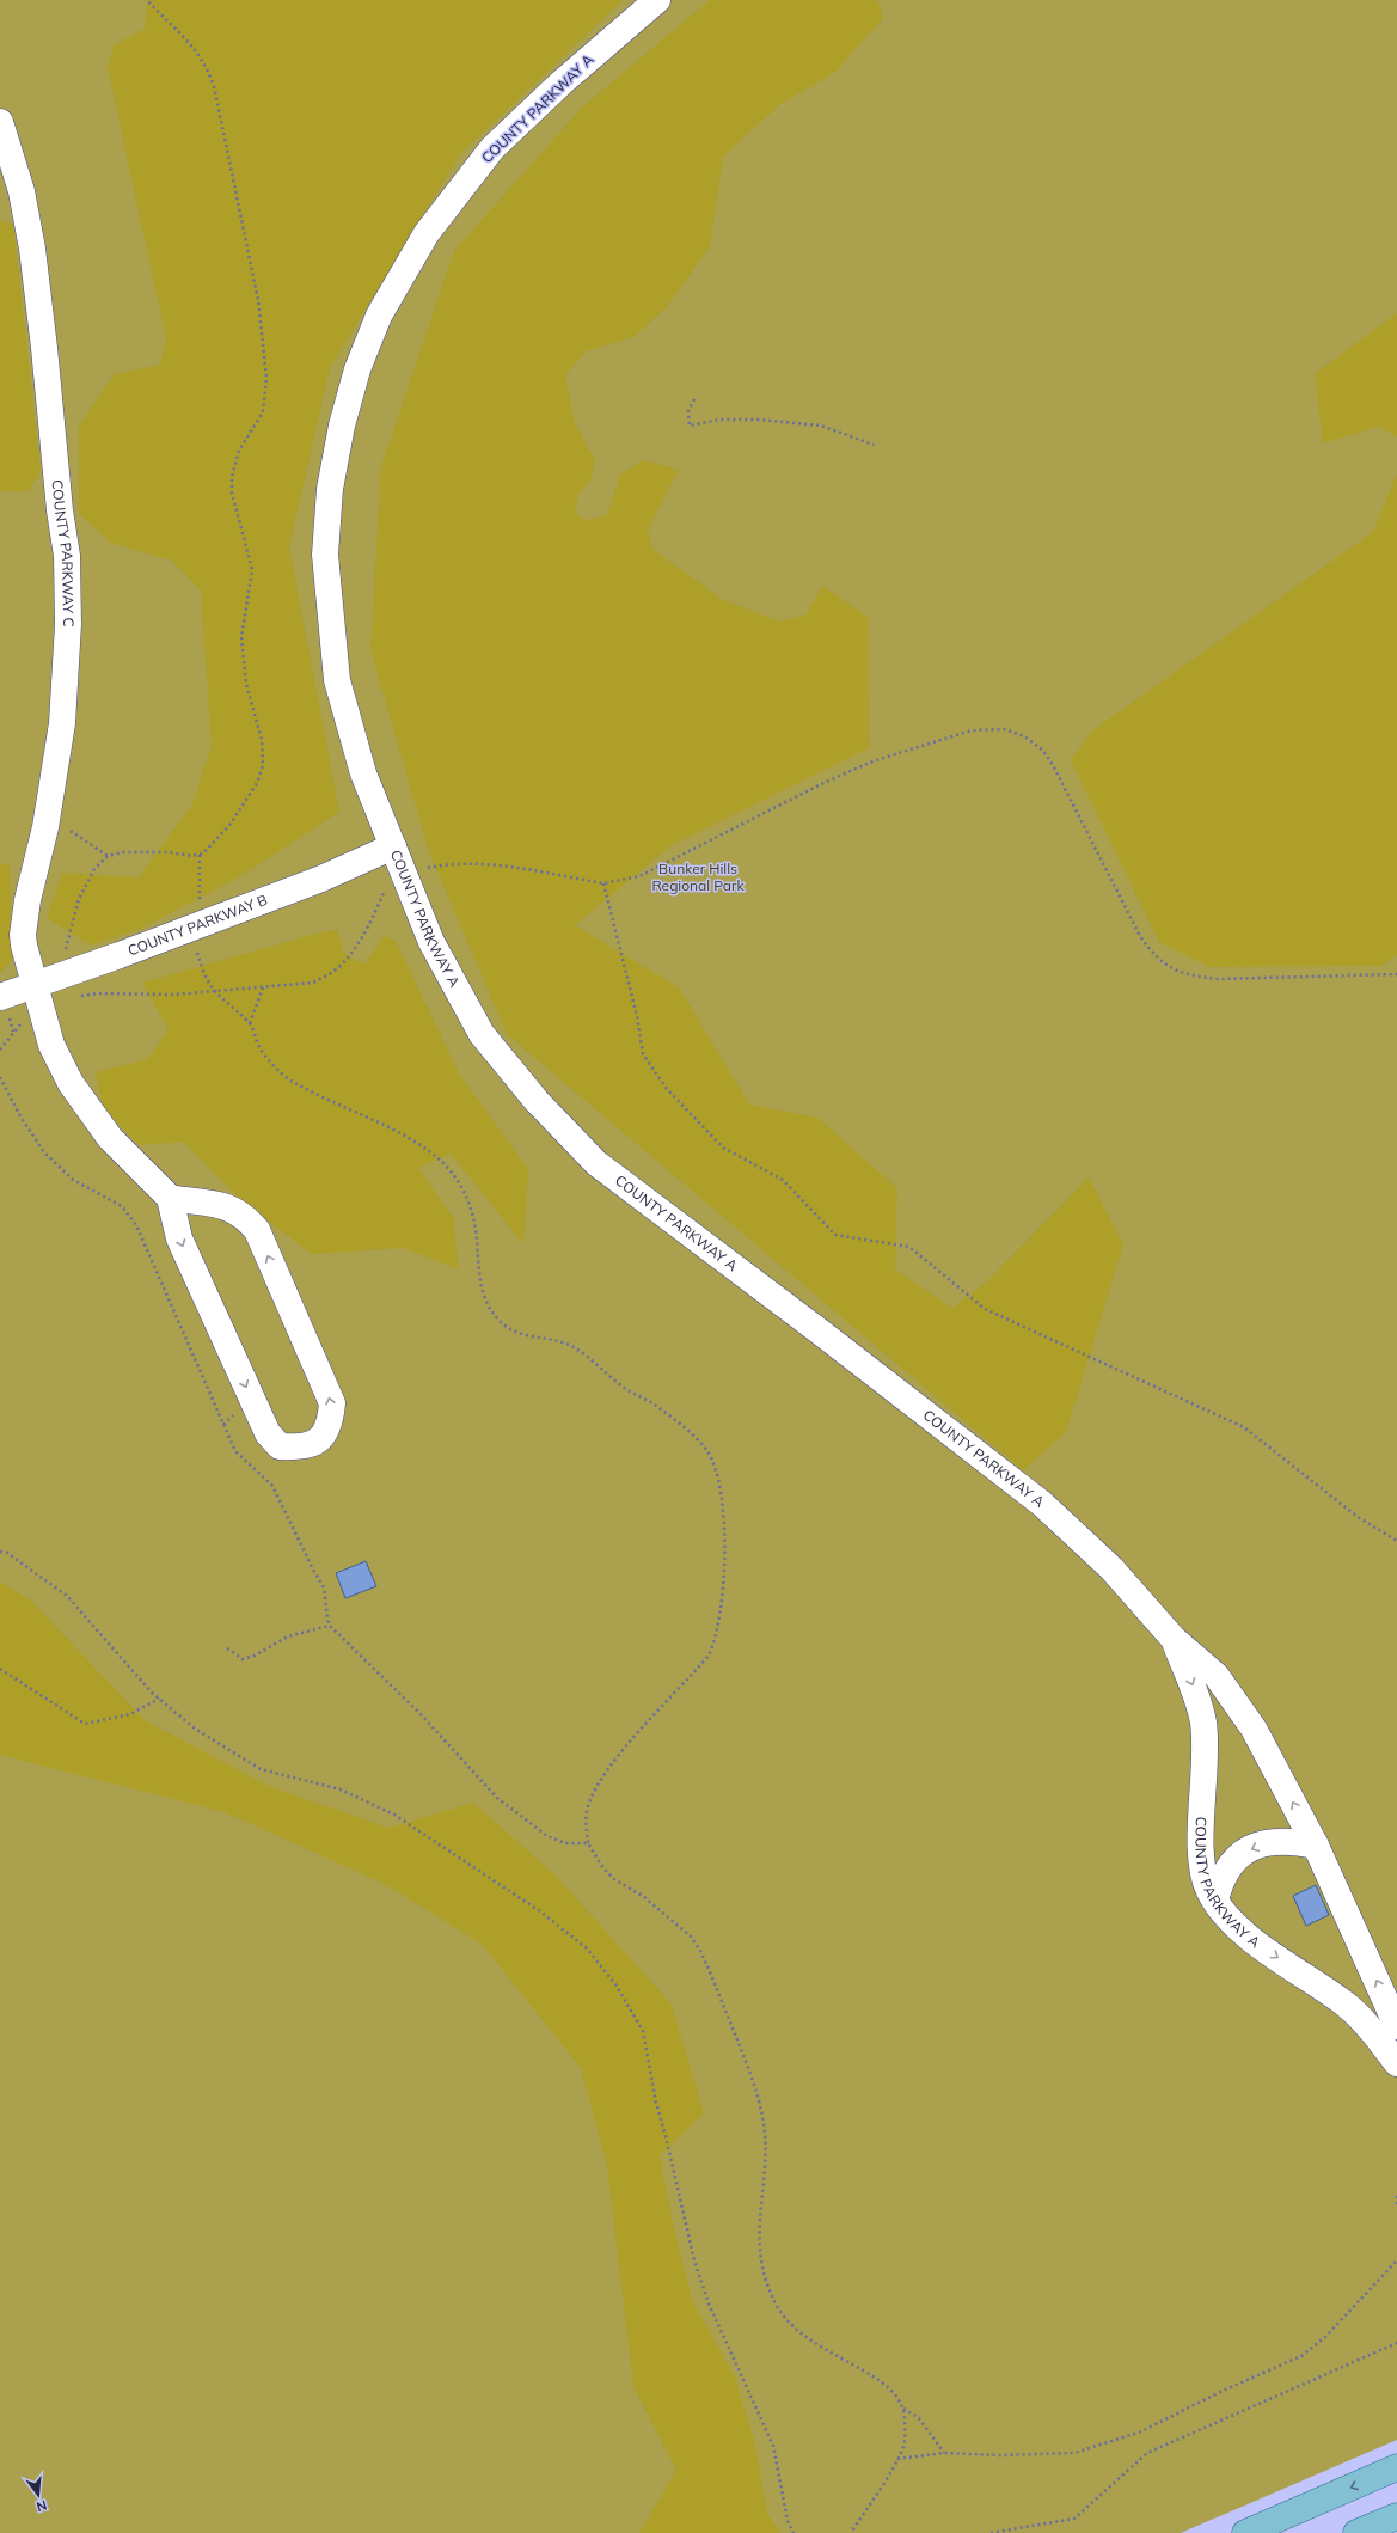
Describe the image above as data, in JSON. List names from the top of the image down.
{
  "streets": {
    "street": ["COUNTY PARKWAY A", "COUNTY PARKWAY C", "COUNTY PARKWAY B"]
  },
  "crossings": [
    ["COUNTY PARKWAY A", "COUNTY PARKWAY B"],
    ["COUNTY PARKWAY C", "COUNTY PARKWAY B"]
  ],
  "parks": ["Bunker Hills Regional Park"],
  "north": "bottom"
}
